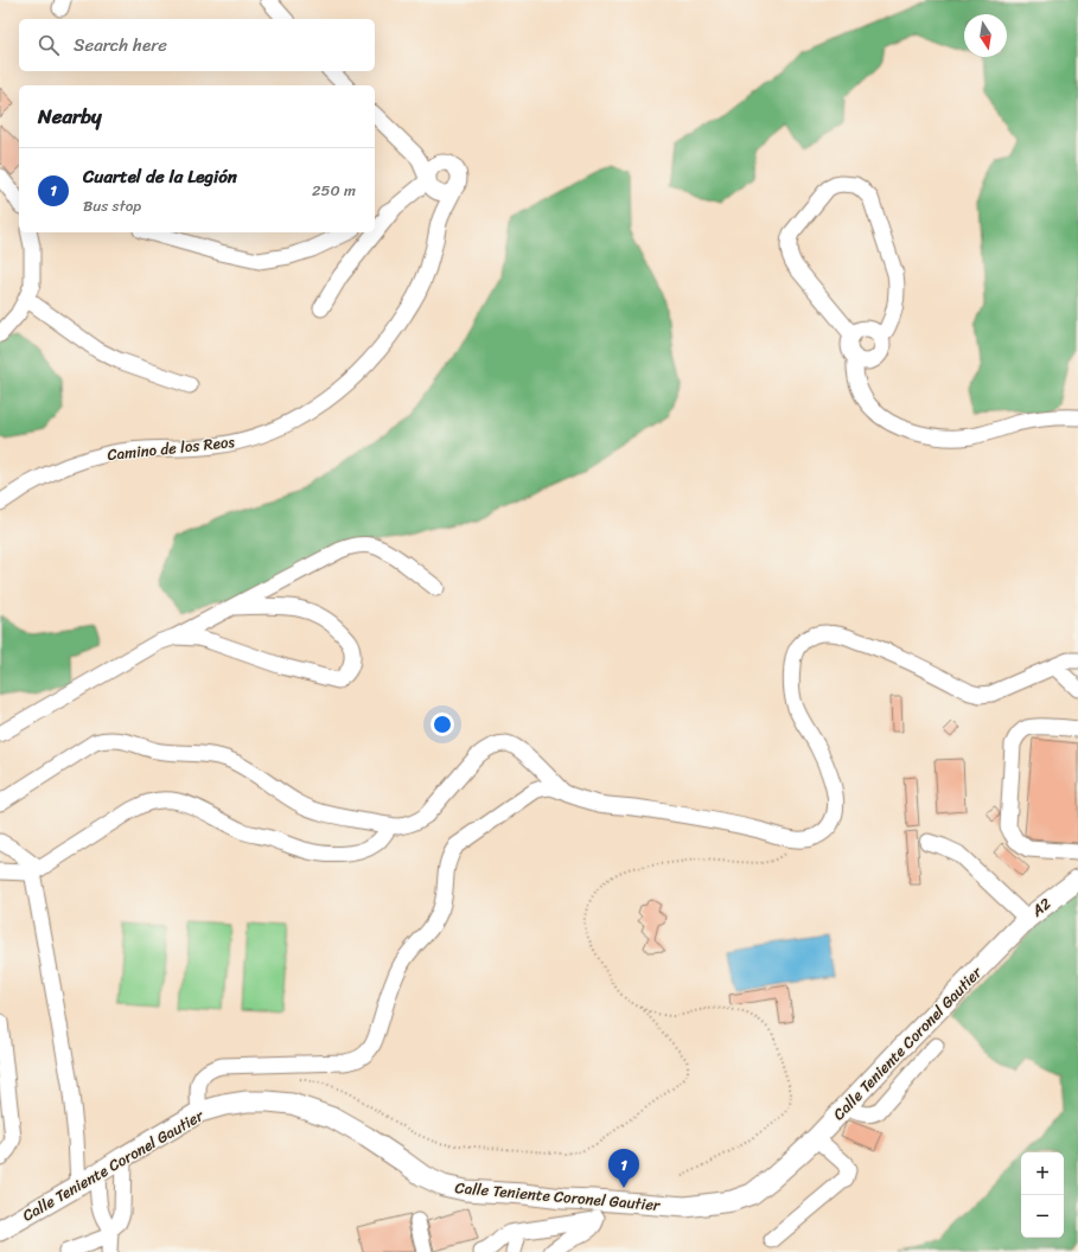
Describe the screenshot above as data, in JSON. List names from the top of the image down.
{
  "streets": {
    "main road": ["A2", "Calle Teniente Coronel Gautier"],
    "street": ["Camino de los Reos"]
  },
  "crossings": [
    ["A2", "Calle Teniente Coronel Gautier"]
  ],
  "north": "bottom",
  "page": {
    "search": "Search here",
    "heading": "Nearby",
    "list": [
      {
        "mark": "1",
        "name": "Cuartel de la Legión",
        "note": "Bus stop",
        "value": "250 m"
      }
    ],
    "pins": "1",
    "map_buttons": ["+", "−"]
  }
}
